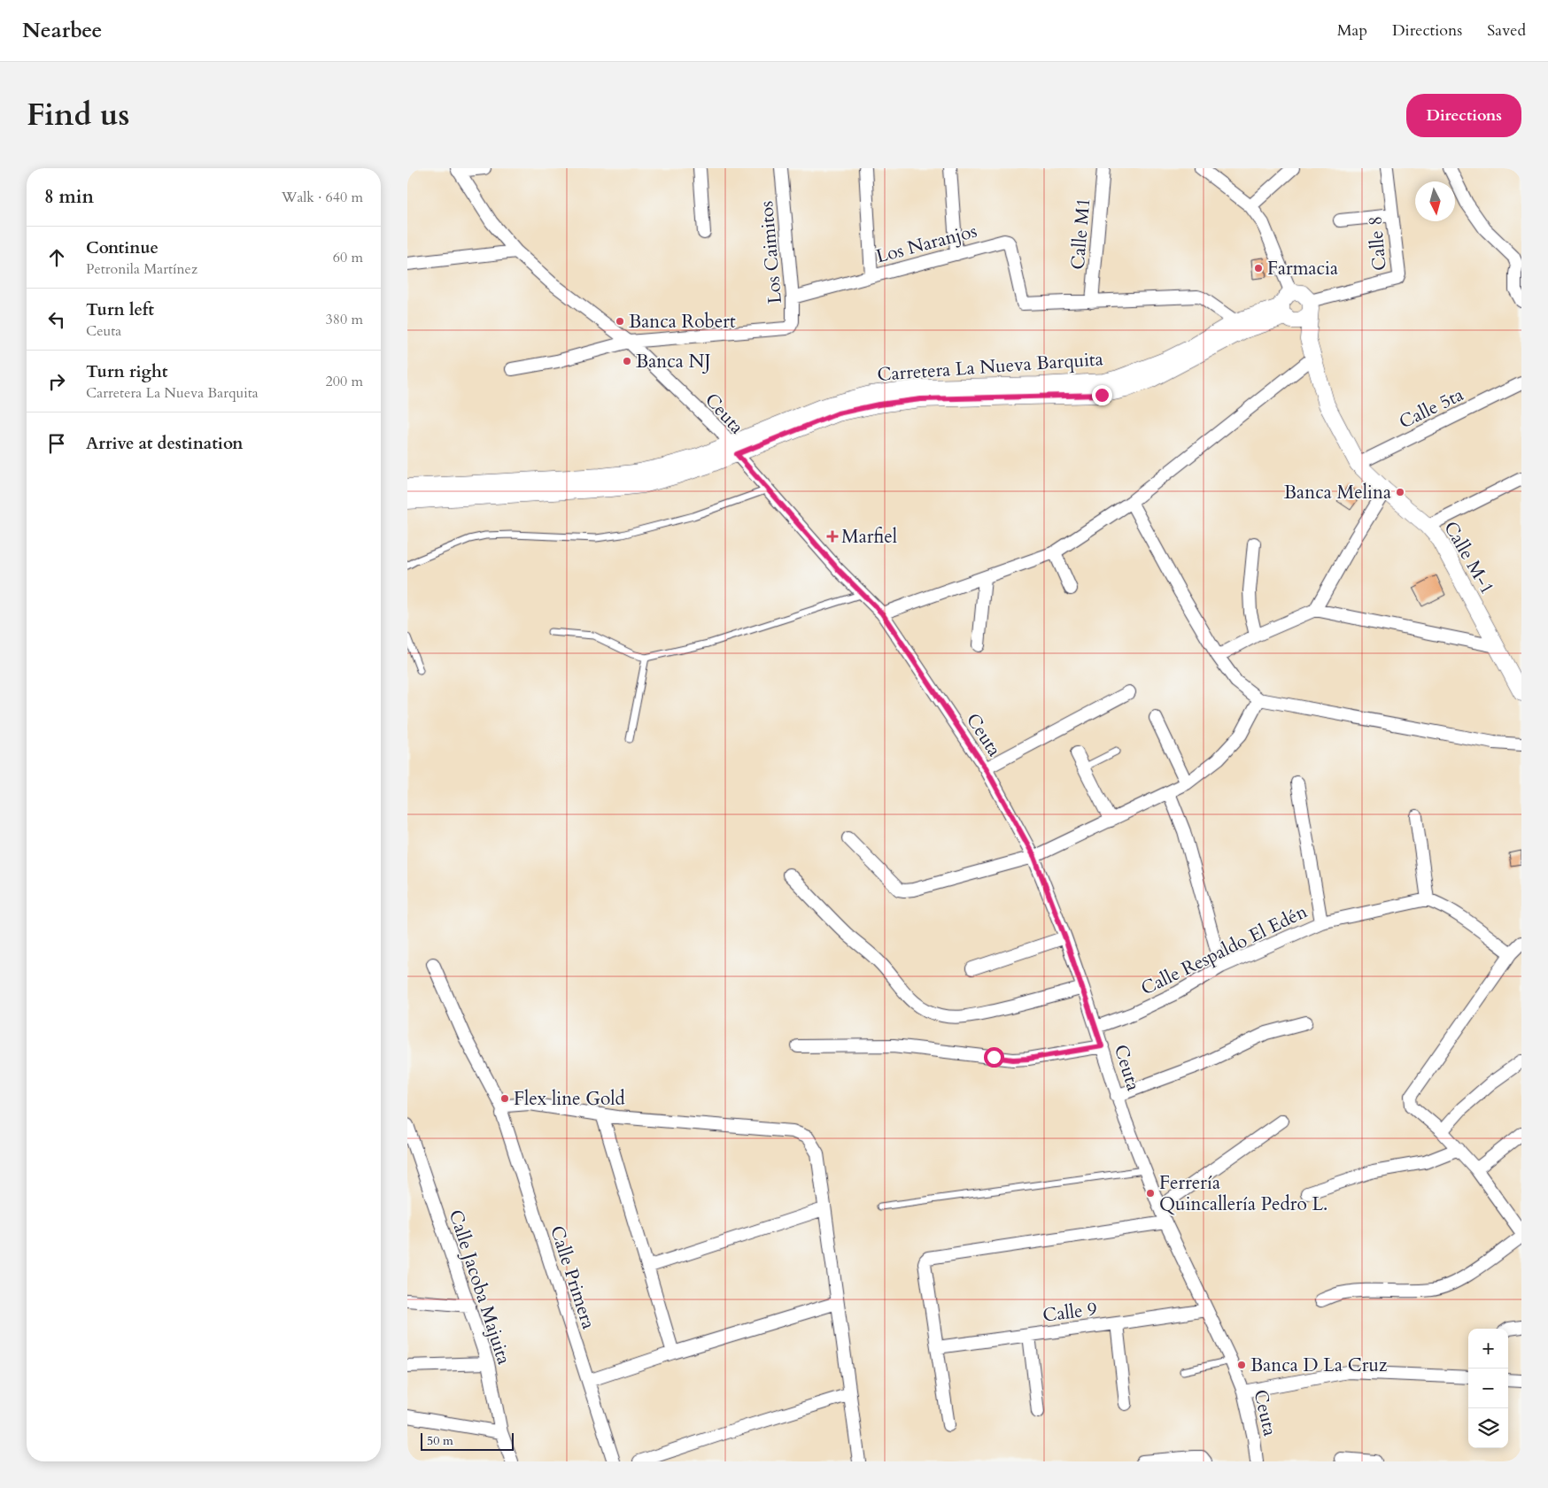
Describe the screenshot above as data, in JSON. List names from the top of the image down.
{
  "streets": {
    "street": [
      "Calle M1",
      "Los Naranjos",
      "Calle 8",
      "Los Caimitos",
      "Carretera La Nueva Barquita",
      "Calle 5ta",
      "Ceuta",
      "Calle M-1",
      "Calle Respaldo El Edén",
      "Calle Primera",
      "Calle Jacoba Majuita",
      "Calle 9"
    ]
  },
  "crossings": [
    ["Calle M1", "Los Naranjos"],
    ["Los Naranjos", "Los Caimitos"],
    ["Calle 8", "Carretera La Nueva Barquita"],
    ["Calle 8", "Calle M-1"],
    ["Los Caimitos", "Ceuta"],
    ["Carretera La Nueva Barquita", "Ceuta"],
    ["Carretera La Nueva Barquita", "Calle M-1"],
    ["Calle 5ta", "Calle M-1"],
    ["Ceuta", "Calle Respaldo El Edén"],
    ["Ceuta", "Calle 9"]
  ],
  "places": {
    "other": [
      "Farmacia",
      "Banca Robert",
      "Banca NJ",
      "Banca Melina",
      "Flex line Gold",
      "Ferrería Quincallería Pedro L.",
      "Banca D La Cruz"
    ],
    "health": ["Marfiel"]
  },
  "scale_bar": "50 m",
  "north": "bottom",
  "page": {
    "header": "Nearbee",
    "nav": ["Map", "Directions", "Saved"],
    "title": "Find us",
    "buttons": "Directions",
    "heading": ["8 min", "Walk · 640 m"],
    "list": [
      ["Continue", "Petronila Martínez", "60 m"],
      ["Turn left", "Ceuta", "380 m"],
      ["Turn right", "Carretera La Nueva Barquita", "200 m"],
      "Arrive at destination"
    ],
    "map_buttons": ["+", "−"],
    "scale": "50 m"
  }
}
